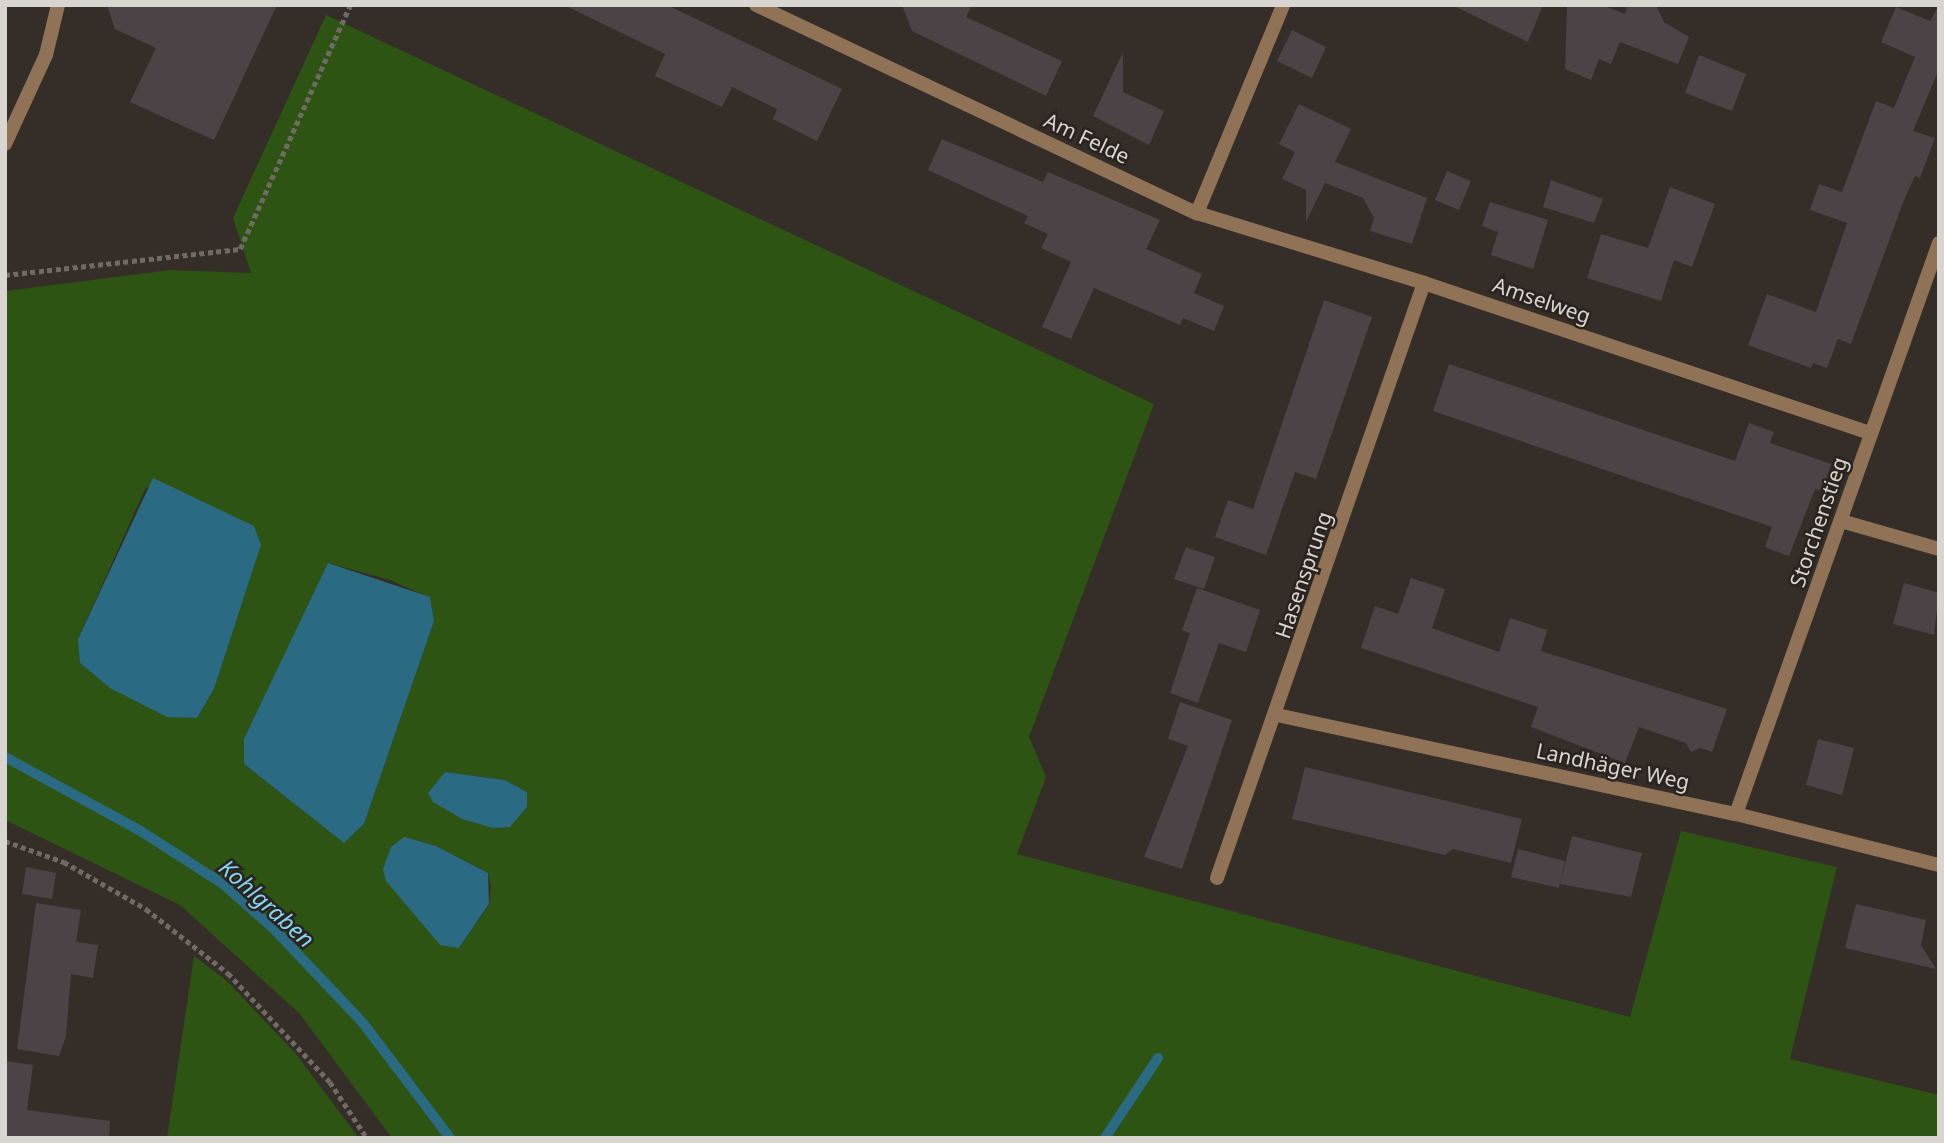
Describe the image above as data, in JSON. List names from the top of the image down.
{
  "streets": {
    "street": [
      "Am Felde",
      "Amselweg",
      "Storchenstieg",
      "Hasensprung",
      "Landhäger Weg"
    ]
  },
  "crossings": [
    ["Am Felde", "Amselweg"],
    ["Amselweg", "Storchenstieg"],
    ["Amselweg", "Hasensprung"],
    ["Storchenstieg", "Landhäger Weg"],
    ["Hasensprung", "Landhäger Weg"]
  ],
  "water": ["Kohlgraben"]
}
